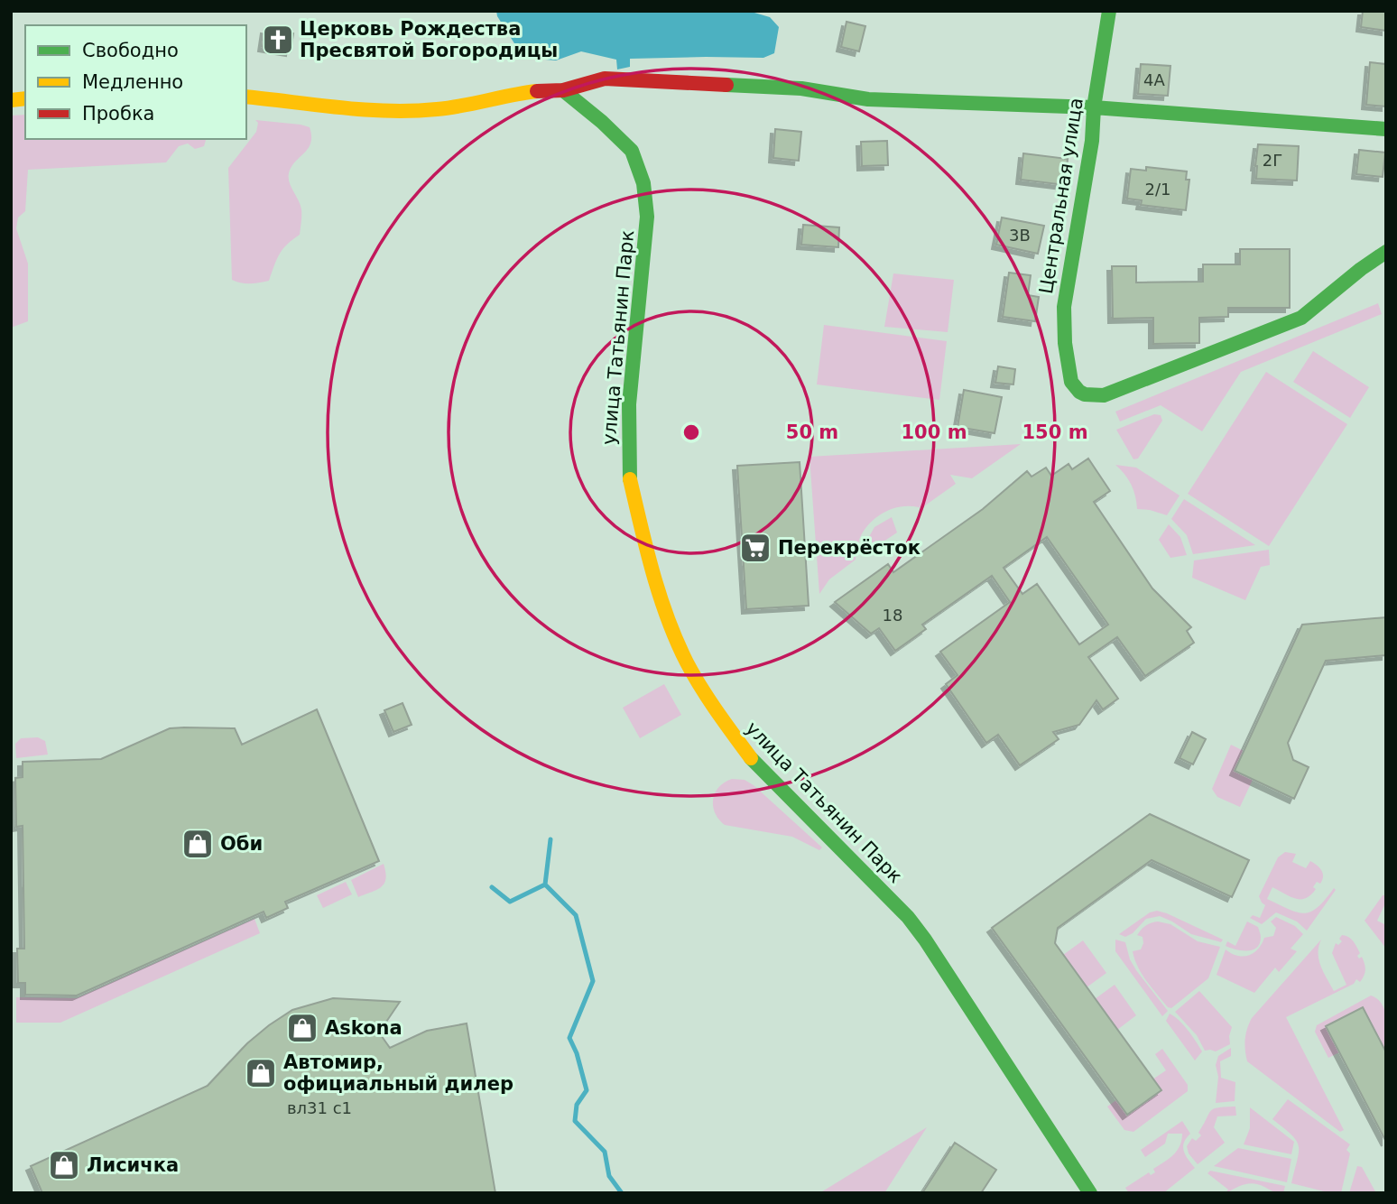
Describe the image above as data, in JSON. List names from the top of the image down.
{
  "streets": {
    "street": ["Центральная улица", "улица Татьянин Парк"]
  },
  "places": {
    "church": ["Церковь Рождества Пресвятой Богородицы"],
    "supermarket": ["Перекрёсток"],
    "shop": [
      "Оби",
      "Askona",
      "Автомир, официальный дилер",
      "Лисичка"
    ]
  },
  "house_numbers": [
    "4А",
    "2Г",
    "2/1",
    "3В",
    "18",
    "вл31 с1"
  ],
  "legend": ["Свободно", "Медленно", "Пробка"],
  "rings": ["50 m", "100 m", "150 m"]
}
